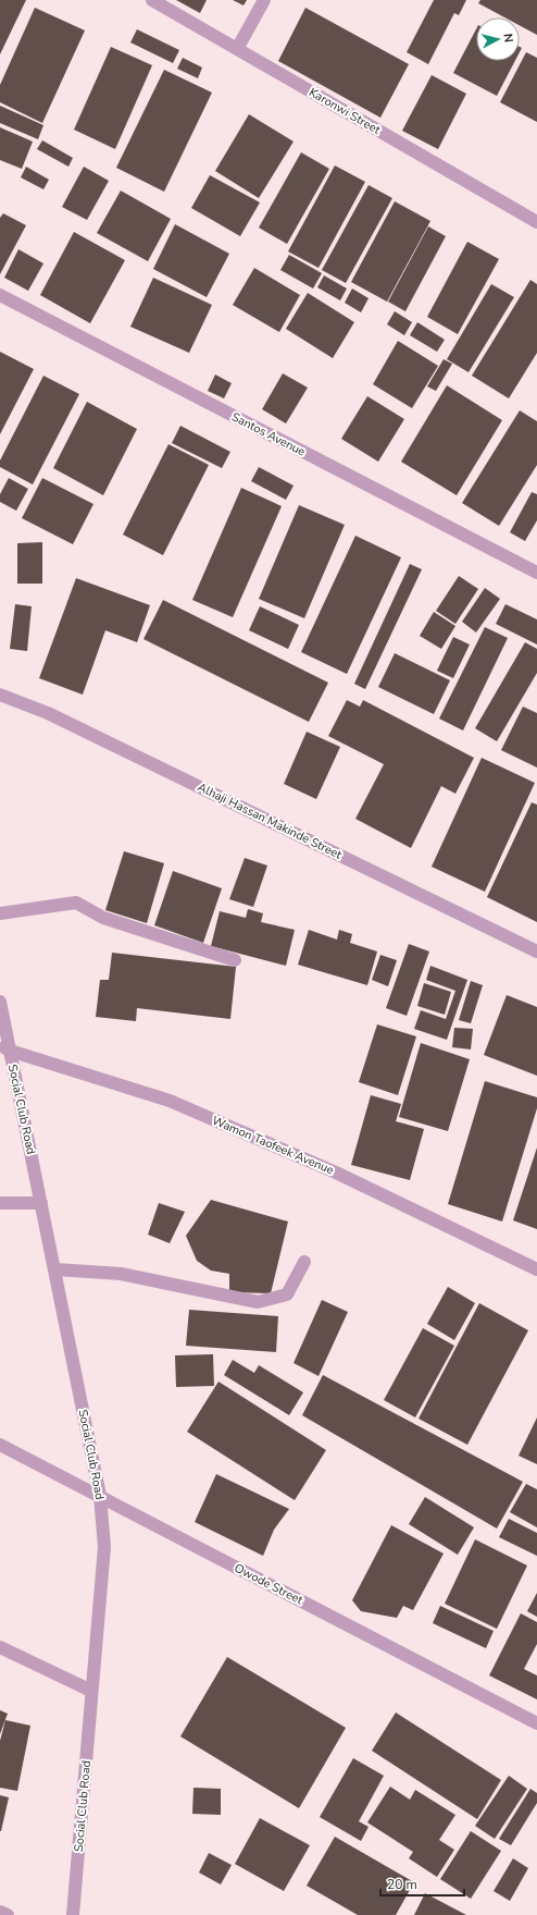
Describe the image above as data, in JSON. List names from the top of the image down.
{
  "streets": {
    "street": [
      "Karonwi Street",
      "Santos Avenue",
      "Alhaji Hassan Makinde Street",
      "Social Club Road",
      "Wamon Taofeek Avenue",
      "Owode Street"
    ]
  },
  "crossings": [
    ["Social Club Road", "Wamon Taofeek Avenue"],
    ["Social Club Road", "Owode Street"]
  ],
  "scale_bar": "20 m",
  "north": "right"
}
